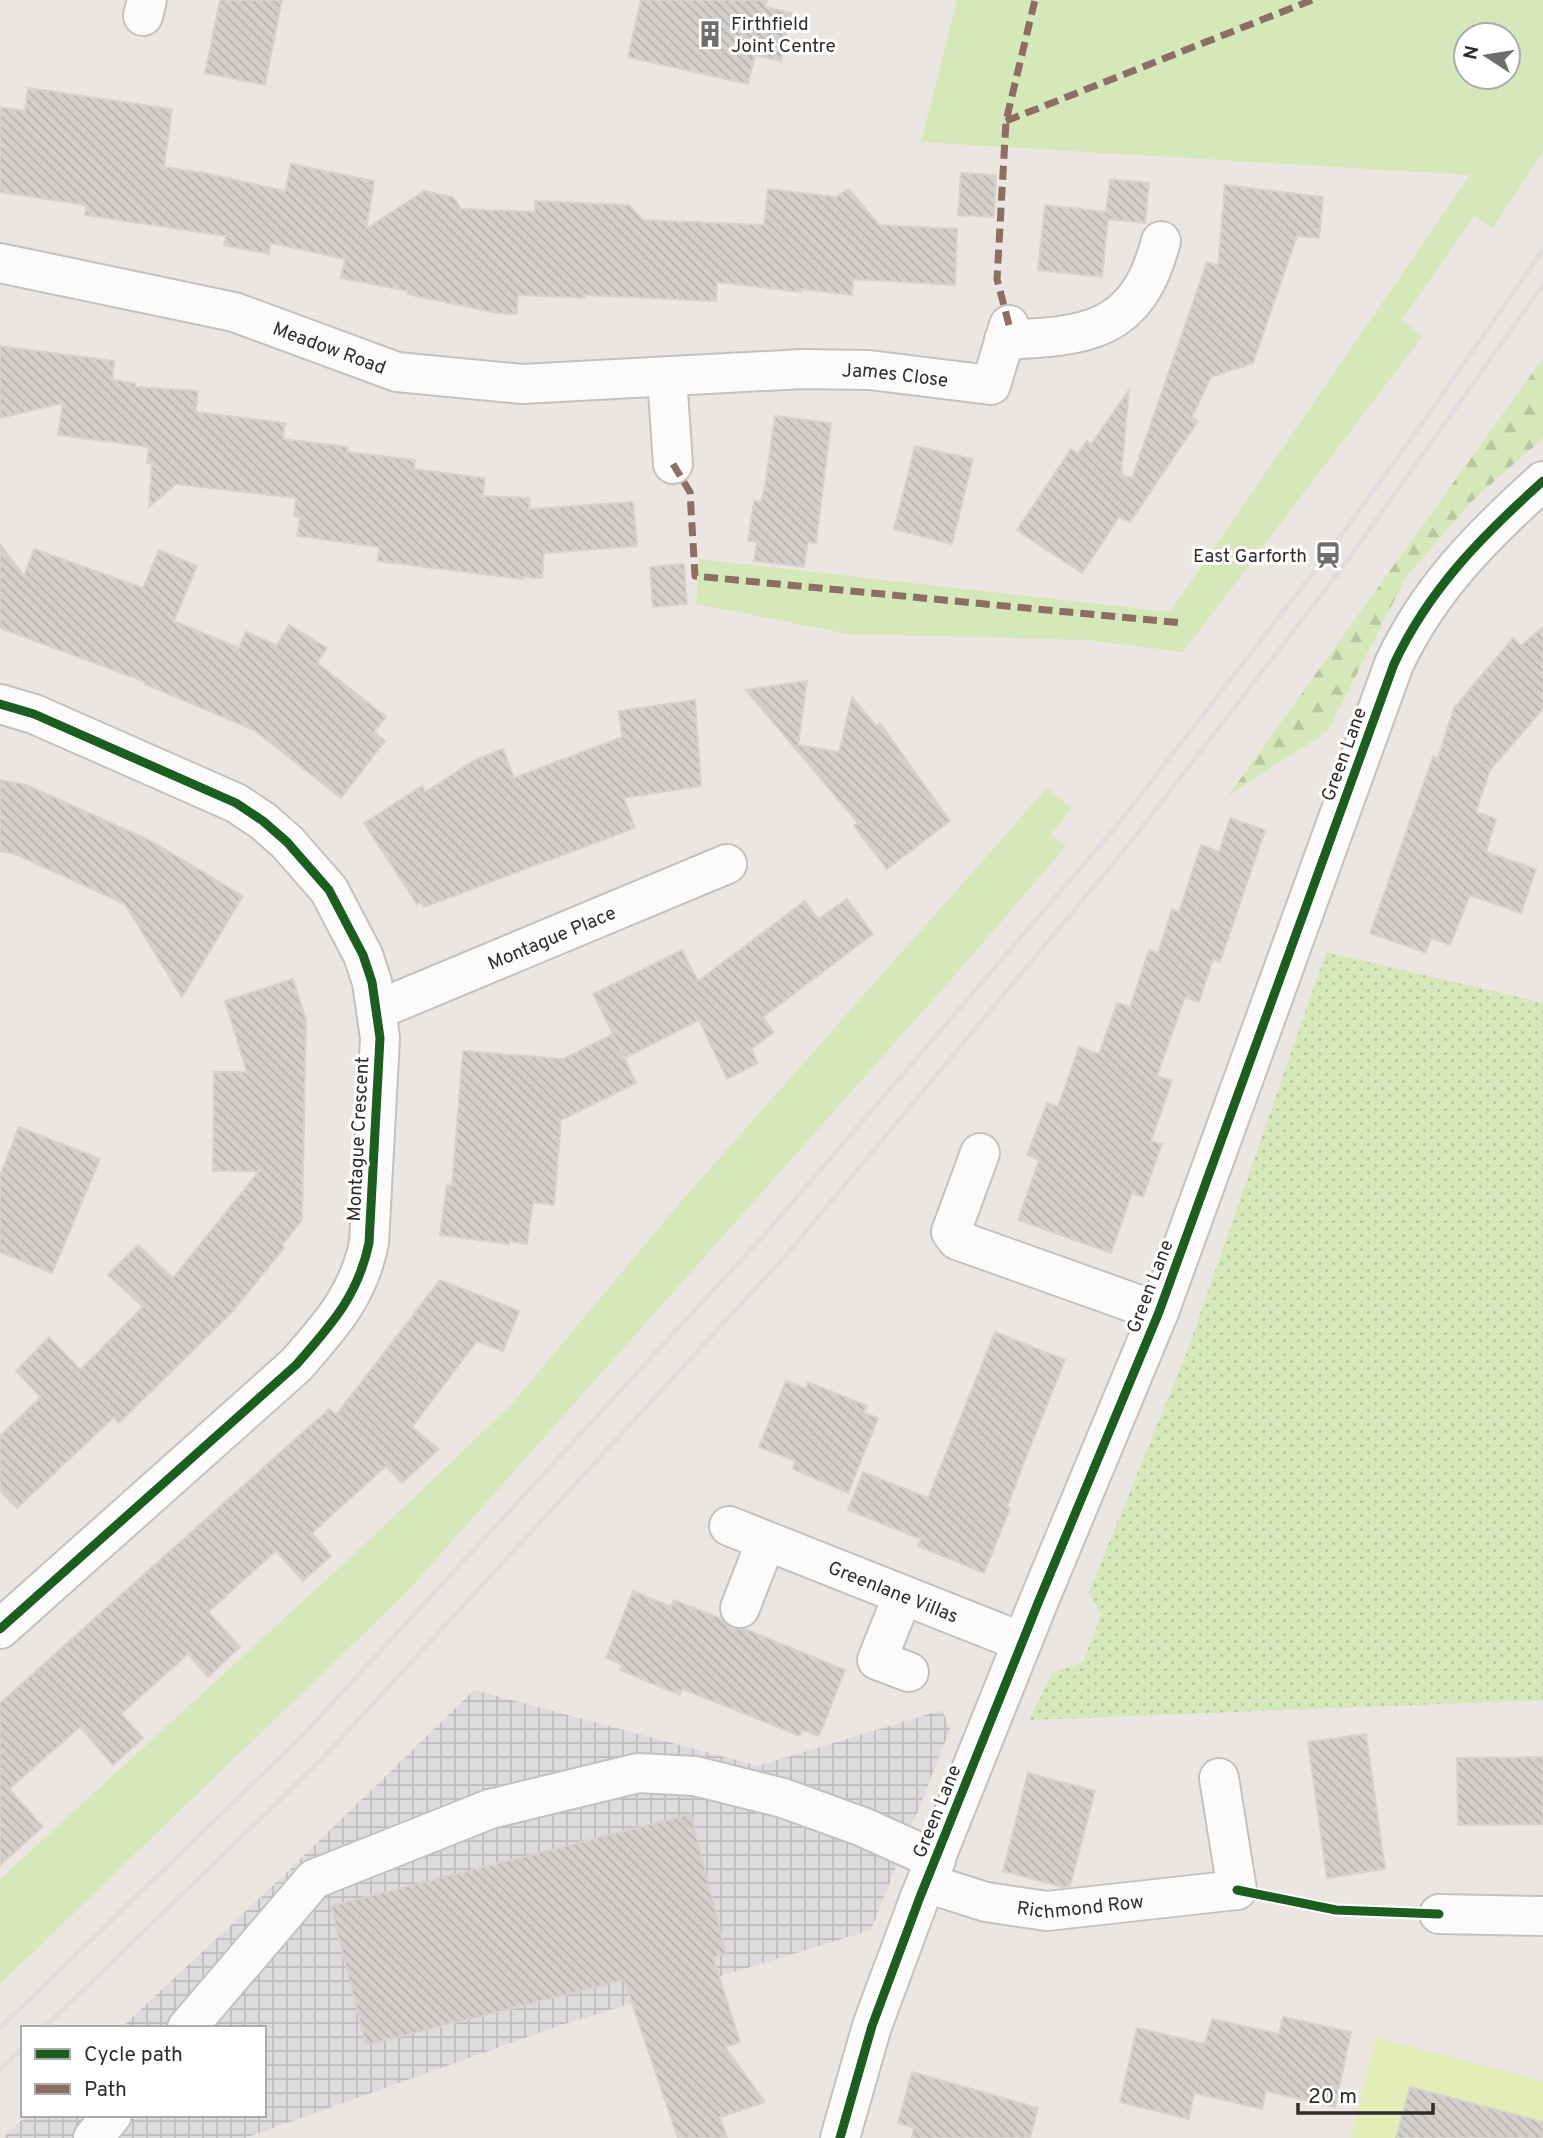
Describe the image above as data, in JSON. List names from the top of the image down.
{
  "streets": {
    "street": [
      "Meadow Road",
      "James Close",
      "Green Lane",
      "Montague Place",
      "Montague Crescent",
      "Greenlane Villas",
      "Richmond Row"
    ]
  },
  "crossings": [
    ["Meadow Road", "James Close"],
    ["Green Lane", "Greenlane Villas"],
    ["Green Lane", "Richmond Row"],
    ["Montague Place", "Montague Crescent"]
  ],
  "places": {
    "building": ["Firthfield Joint Centre"],
    "station": ["East Garforth"]
  },
  "legend": ["Cycle path", "Path"],
  "scale_bar": "20 m",
  "north": "left"
}
